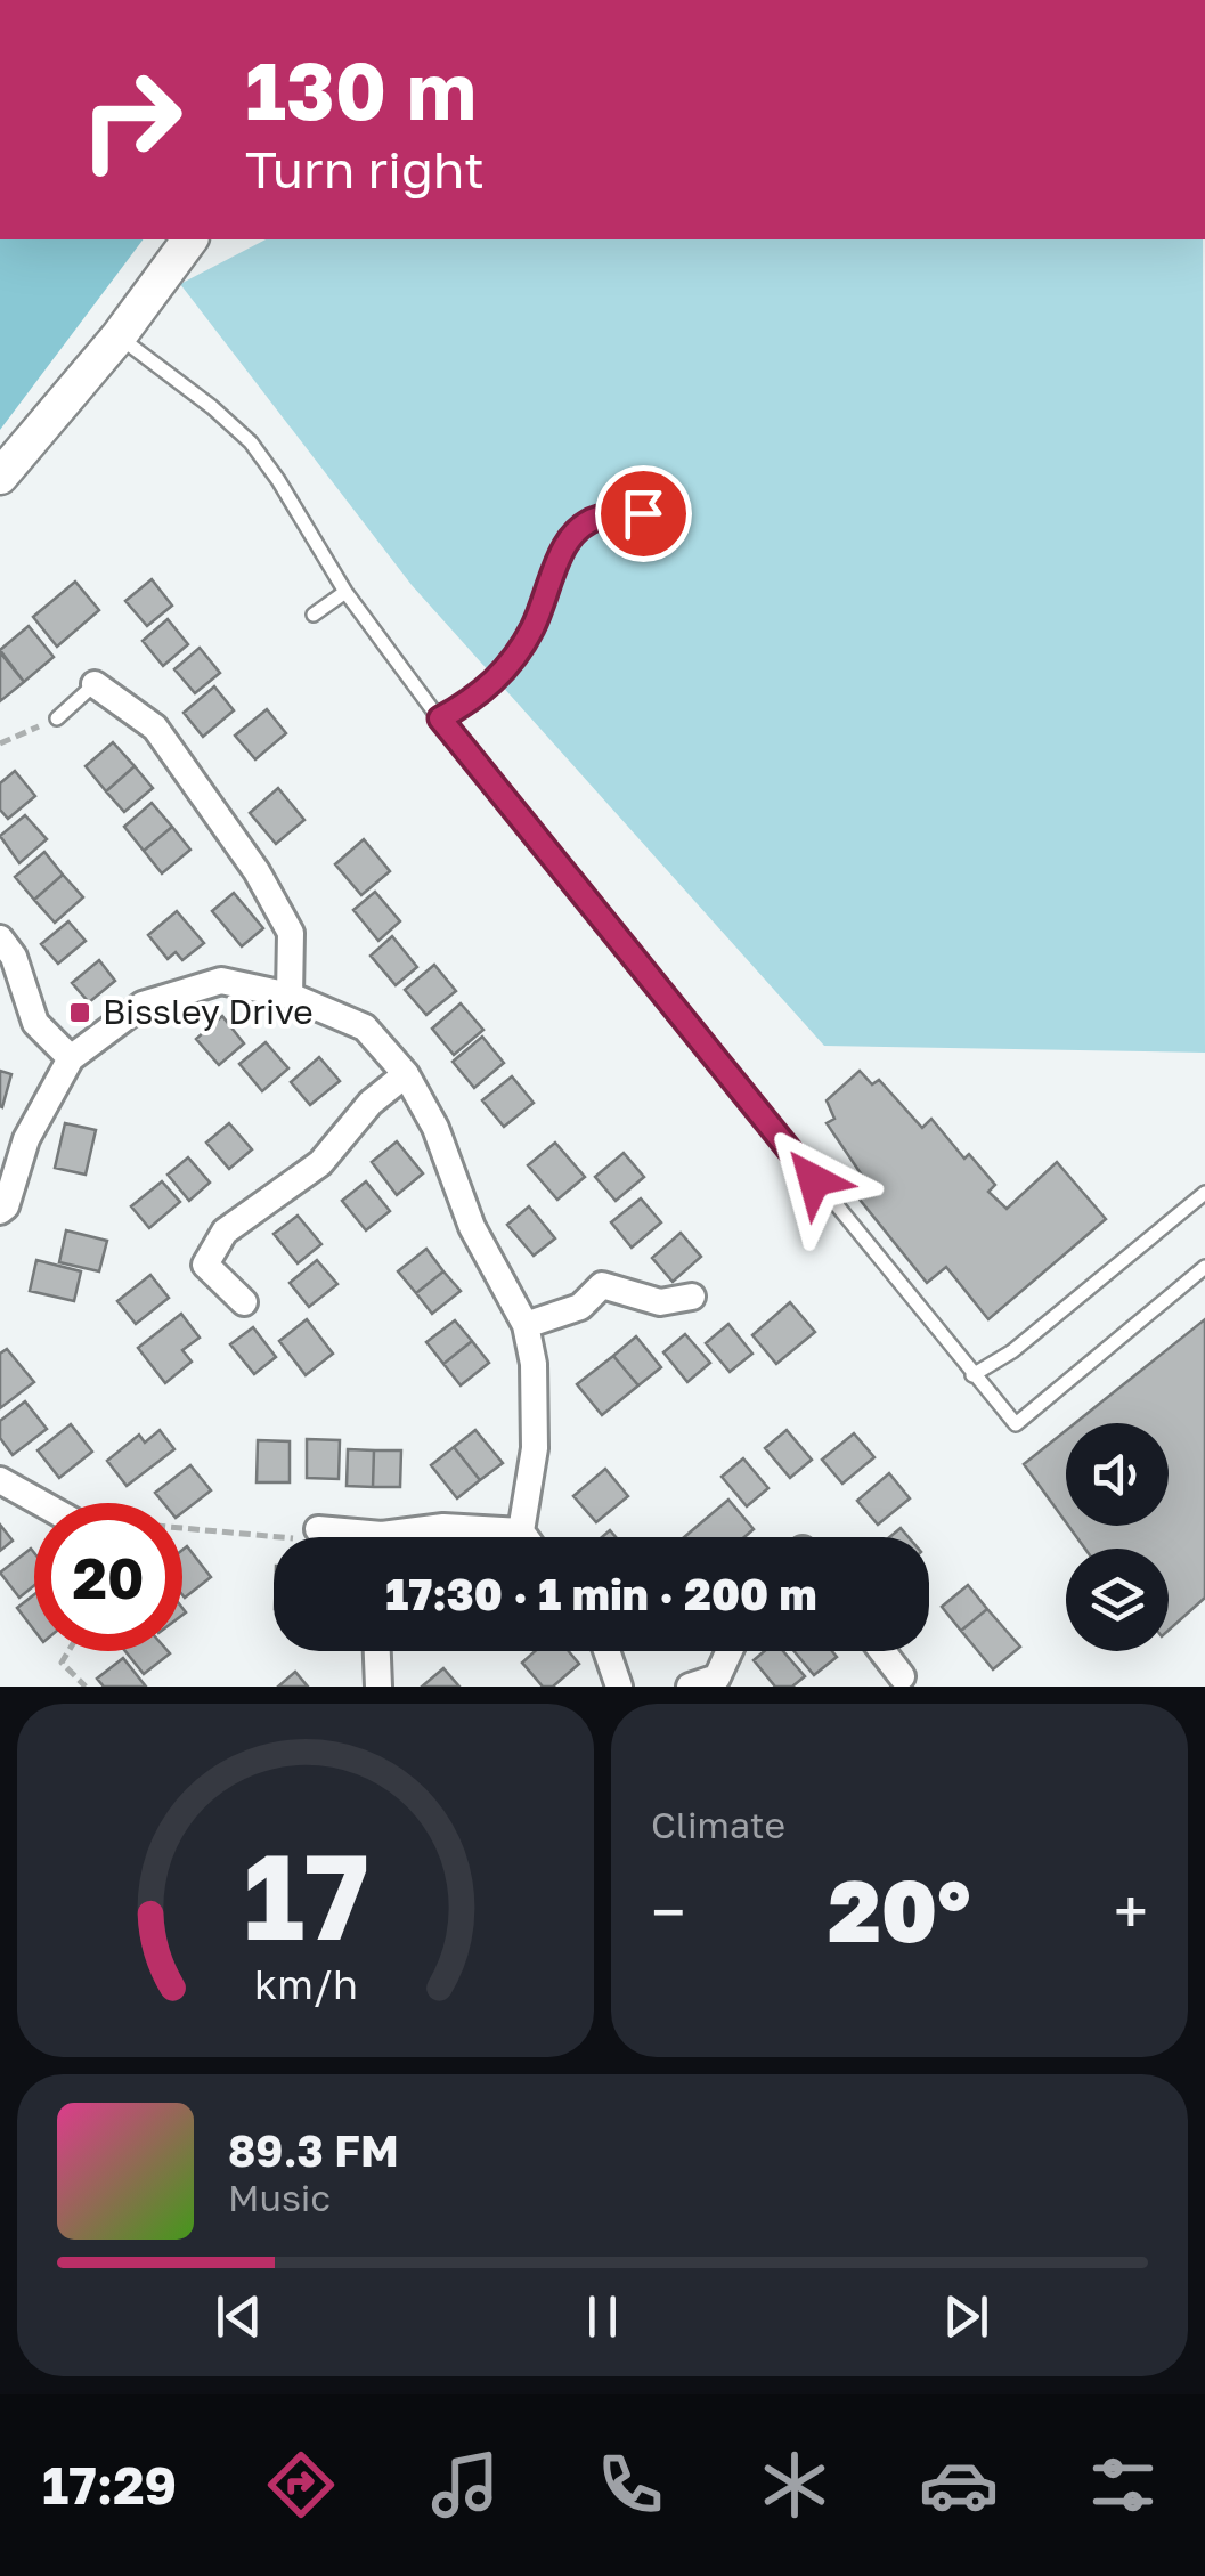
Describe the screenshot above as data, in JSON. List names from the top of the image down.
{
  "places": {
    "transit": ["Bissley Drive"]
  },
  "page": {
    "turn": ["130 m", "Turn right"],
    "limit": "20",
    "trip": "17:30 · 1 min · 200 m",
    "tile": "Climate",
    "heat": ["−", "20°", "+"],
    "song": ["89.3 FM", "Music"],
    "tabs": "17:29",
    "gauge": ["17", "km/h"]
  }
}
